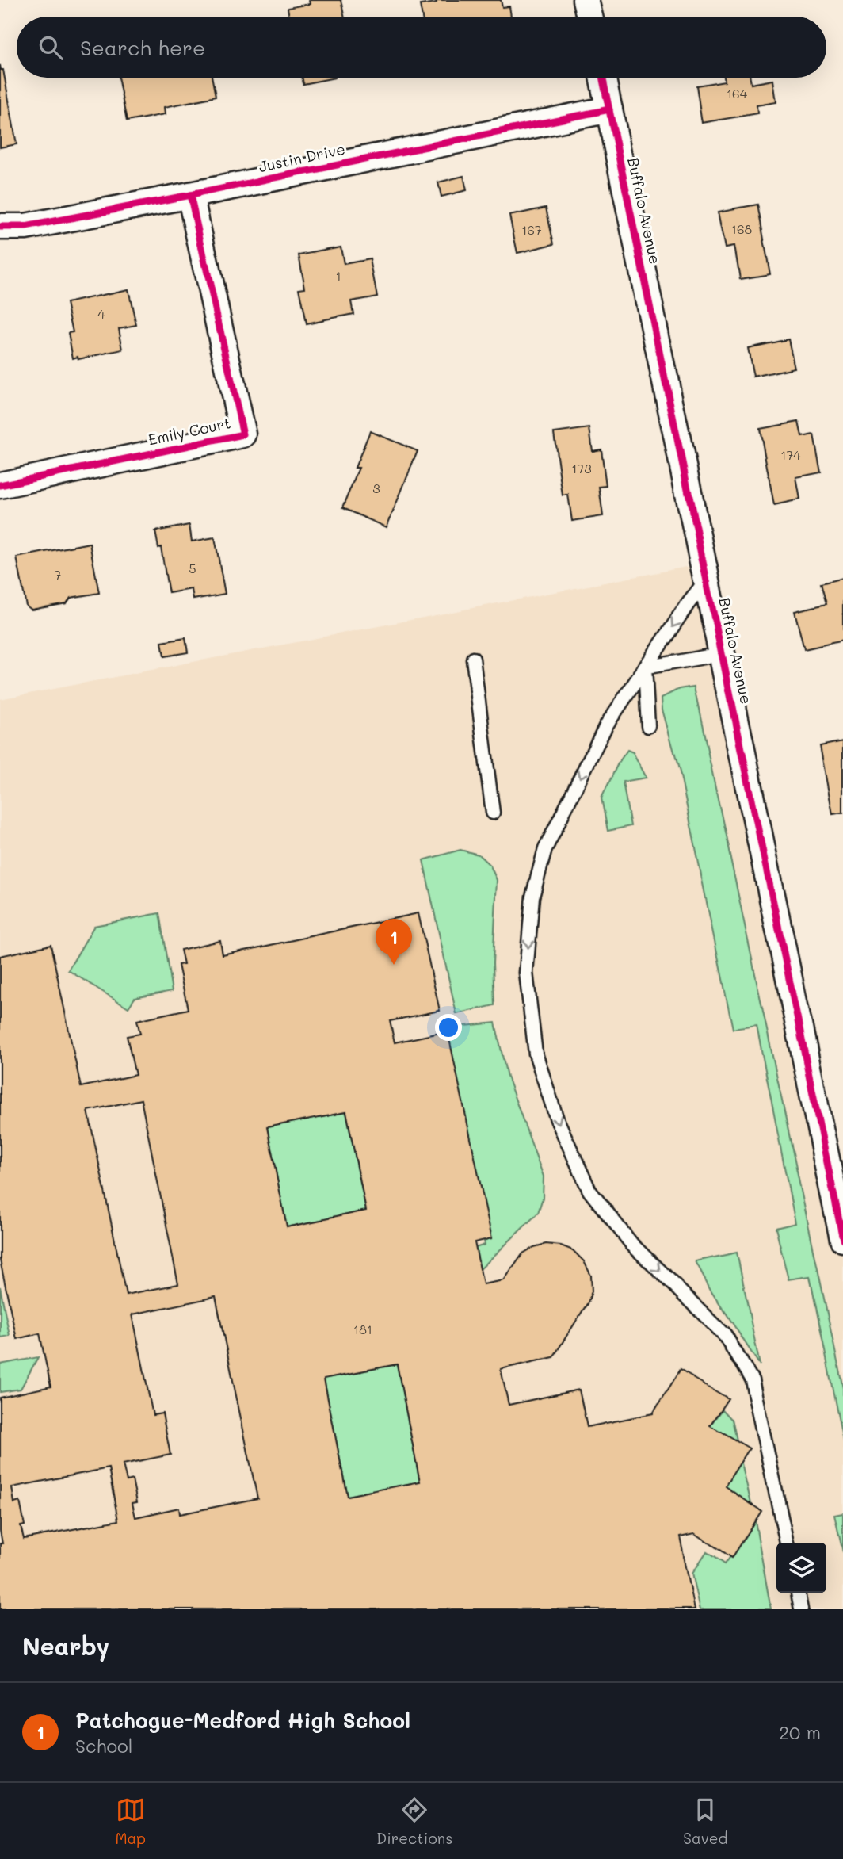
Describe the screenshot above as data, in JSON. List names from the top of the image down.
{
  "streets": {
    "street": ["Justin Drive", "Buffalo Avenue", "Emily Court"]
  },
  "crossings": [
    ["Justin Drive", "Buffalo Avenue"],
    ["Justin Drive", "Emily Court"]
  ],
  "house_numbers": [
    "164",
    "168",
    "167",
    "1",
    "4",
    "174",
    "173",
    "3",
    "5",
    "7",
    "181"
  ],
  "page": {
    "search": "Search here",
    "pins": "1",
    "heading": "Nearby",
    "list": [
      {
        "mark": "1",
        "name": "Patchogue-Medford High School",
        "note": "School",
        "value": "20 m"
      }
    ],
    "nav": ["Map", "Directions", "Saved"]
  }
}
